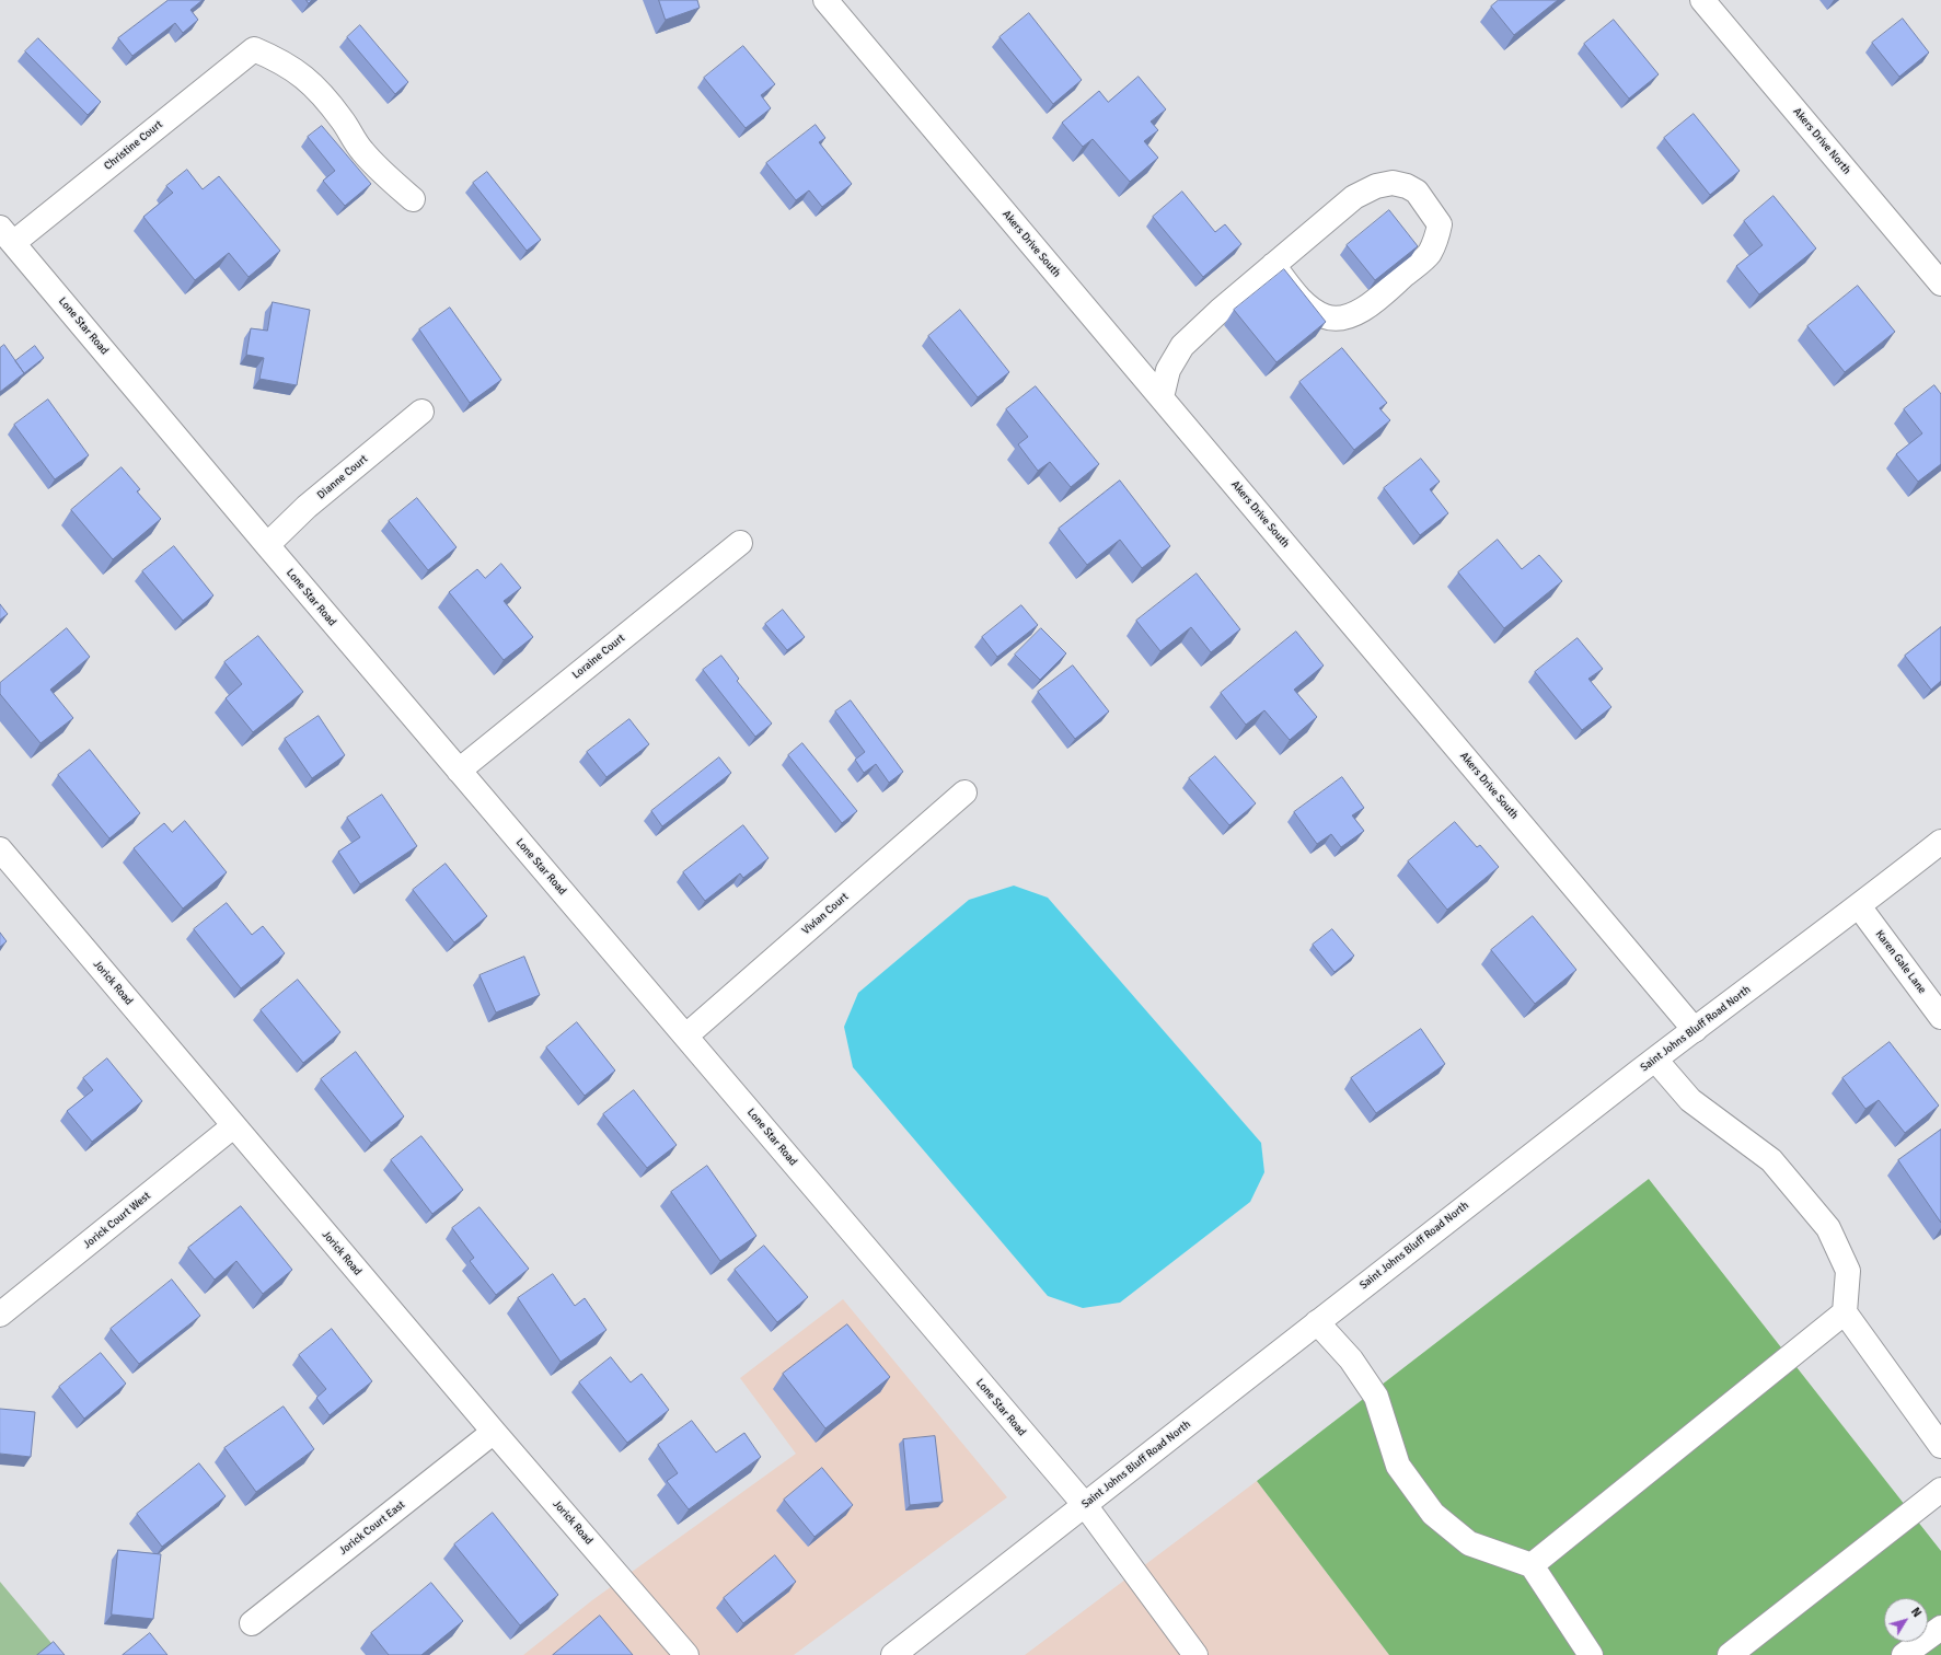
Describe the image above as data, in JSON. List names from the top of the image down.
{
  "streets": {
    "street": [
      "Akers Drive North",
      "Christine Court",
      "Akers Drive South",
      "Lone Star Road",
      "Dianne Court",
      "Loraine Court",
      "Vivian Court",
      "Karen Gale Lane",
      "Jorick Road",
      "Saint Johns Bluff Road North",
      "Jorick Court West",
      "Jorick Court East"
    ]
  },
  "crossings": [
    ["Christine Court", "Lone Star Road"],
    ["Akers Drive South", "Saint Johns Bluff Road North"],
    ["Lone Star Road", "Dianne Court"],
    ["Lone Star Road", "Loraine Court"],
    ["Lone Star Road", "Vivian Court"],
    ["Lone Star Road", "Saint Johns Bluff Road North"],
    ["Karen Gale Lane", "Saint Johns Bluff Road North"],
    ["Jorick Road", "Jorick Court West"],
    ["Jorick Road", "Jorick Court East"]
  ],
  "north": "top right"
}
